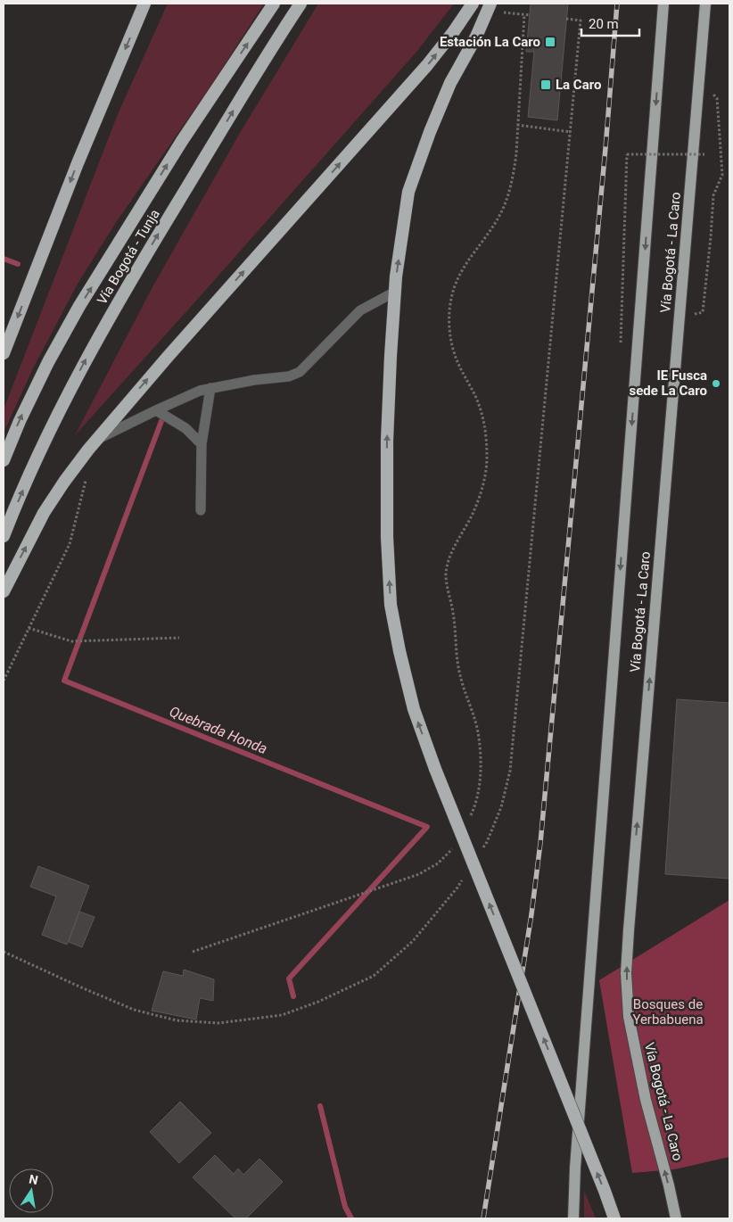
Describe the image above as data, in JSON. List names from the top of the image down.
{
  "streets": {
    "highway": ["Vía Bogotá - Tunja"],
    "main road": ["Vía Bogotá - La Caro"]
  },
  "water": ["Quebrada Honda"],
  "parks": ["Bosques de Yerbabuena"],
  "places": {
    "transit": ["Estación La Caro", "La Caro"],
    "other": ["IE Fusca sede La Caro"]
  },
  "scale_bar": "20 m",
  "north": "top"
}
